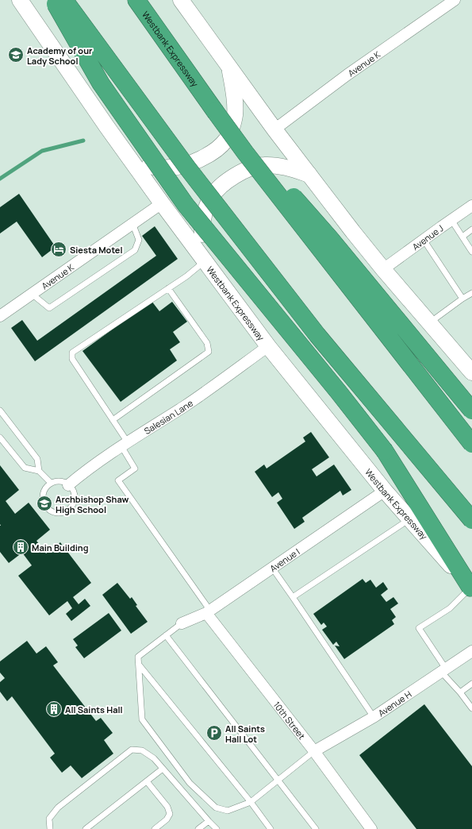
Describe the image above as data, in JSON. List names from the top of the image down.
{
  "streets": {
    "highway": ["Westbank Expressway"],
    "street": [
      "Avenue K",
      "Avenue J",
      "Salesian Lane",
      "Avenue I",
      "Avenue H",
      "10th Street"
    ]
  },
  "crossings": [
    ["Westbank Expressway", "Avenue K"],
    ["Westbank Expressway", "Salesian Lane"],
    ["Westbank Expressway", "Avenue I"],
    ["Avenue I", "10th Street"],
    ["Avenue H", "10th Street"]
  ],
  "places": {
    "school or university": ["Academy of our Lady School", "Archbishop Shaw High School"],
    "hotel": ["Siesta Motel"],
    "building": ["Main Building", "All Saints Hall"],
    "parking": ["All Saints Hall Lot"]
  }
}
